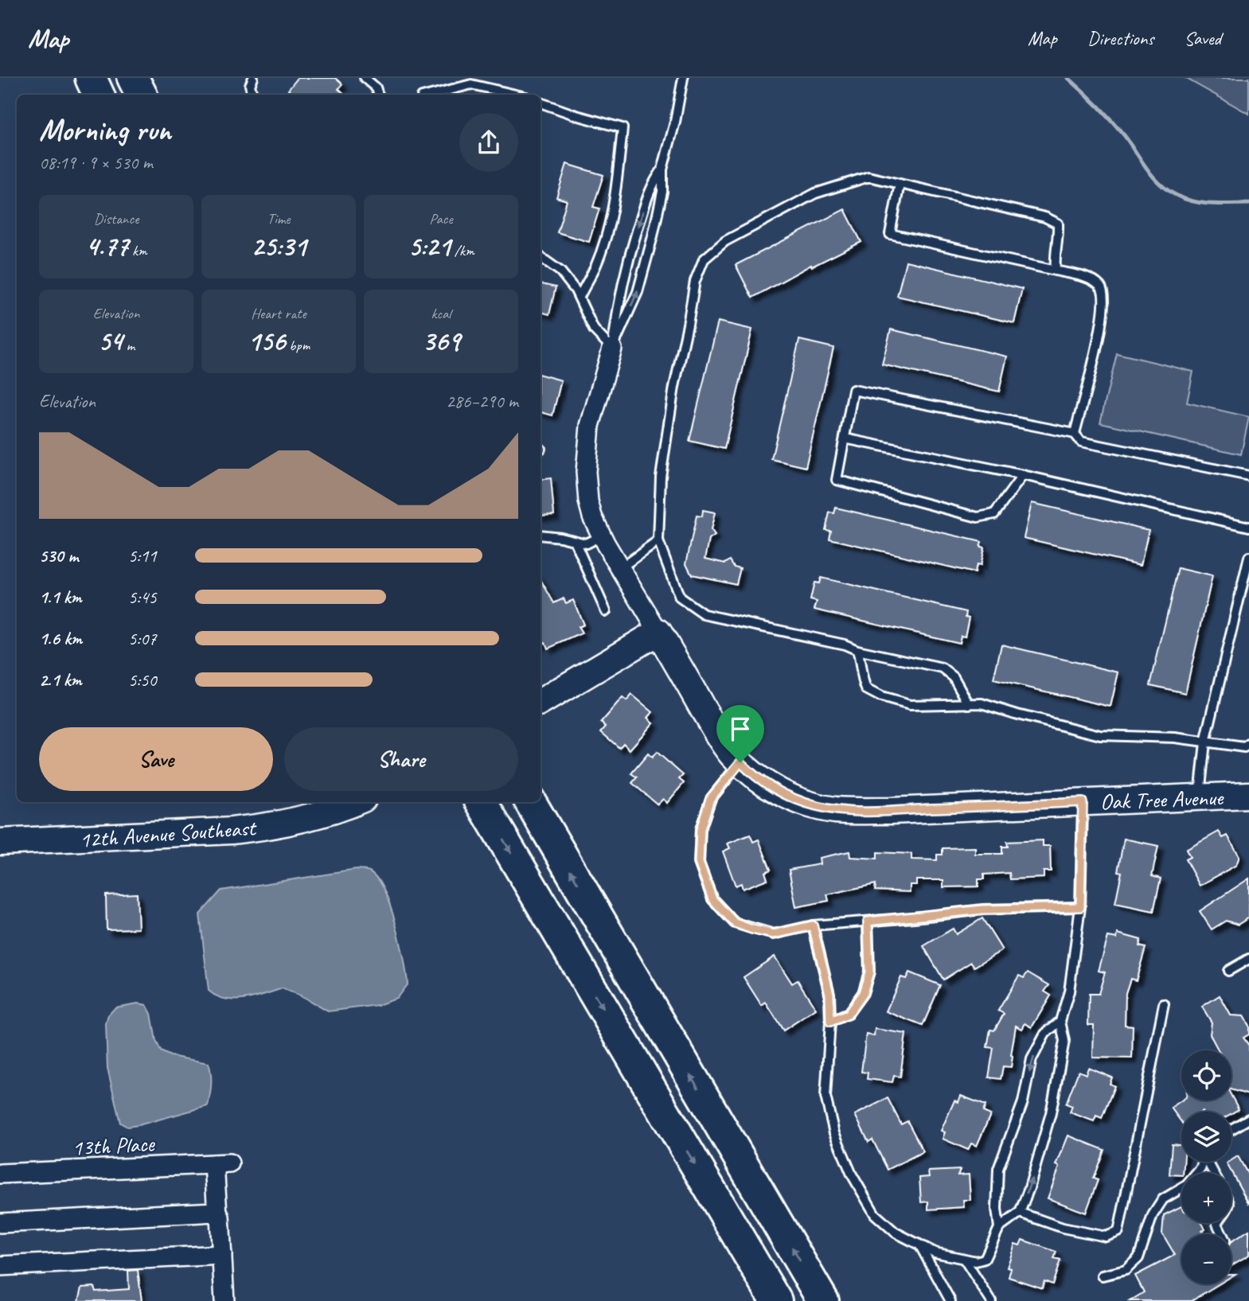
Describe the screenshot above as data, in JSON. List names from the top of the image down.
{
  "streets": {
    "street": ["Oak Tree Avenue", "12th Avenue Southeast", "13th Place"]
  },
  "page": {
    "header": "Map",
    "nav": ["Map", "Directions", "Saved"],
    "heading": ["Morning run", "08:19 · 9 × 530 m"],
    "stats": [
      ["Distance", "4.77 km"],
      ["Time", "25:31"],
      ["Pace", "5:21 /km"],
      ["Elevation", "54 m"],
      ["Heart rate", "156 bpm"],
      ["kcal", "369"]
    ],
    "chart": ["Elevation", "286–290 m"],
    "list": [
      {
        "name": "530 m",
        "note": "5:11"
      },
      {
        "name": "1.1 km",
        "note": "5:45"
      },
      {
        "name": "1.6 km",
        "note": "5:07"
      },
      {
        "name": "2.1 km",
        "note": "5:50"
      }
    ],
    "buttons": ["Save", "Share"],
    "map_buttons": ["+", "−"]
  }
}
